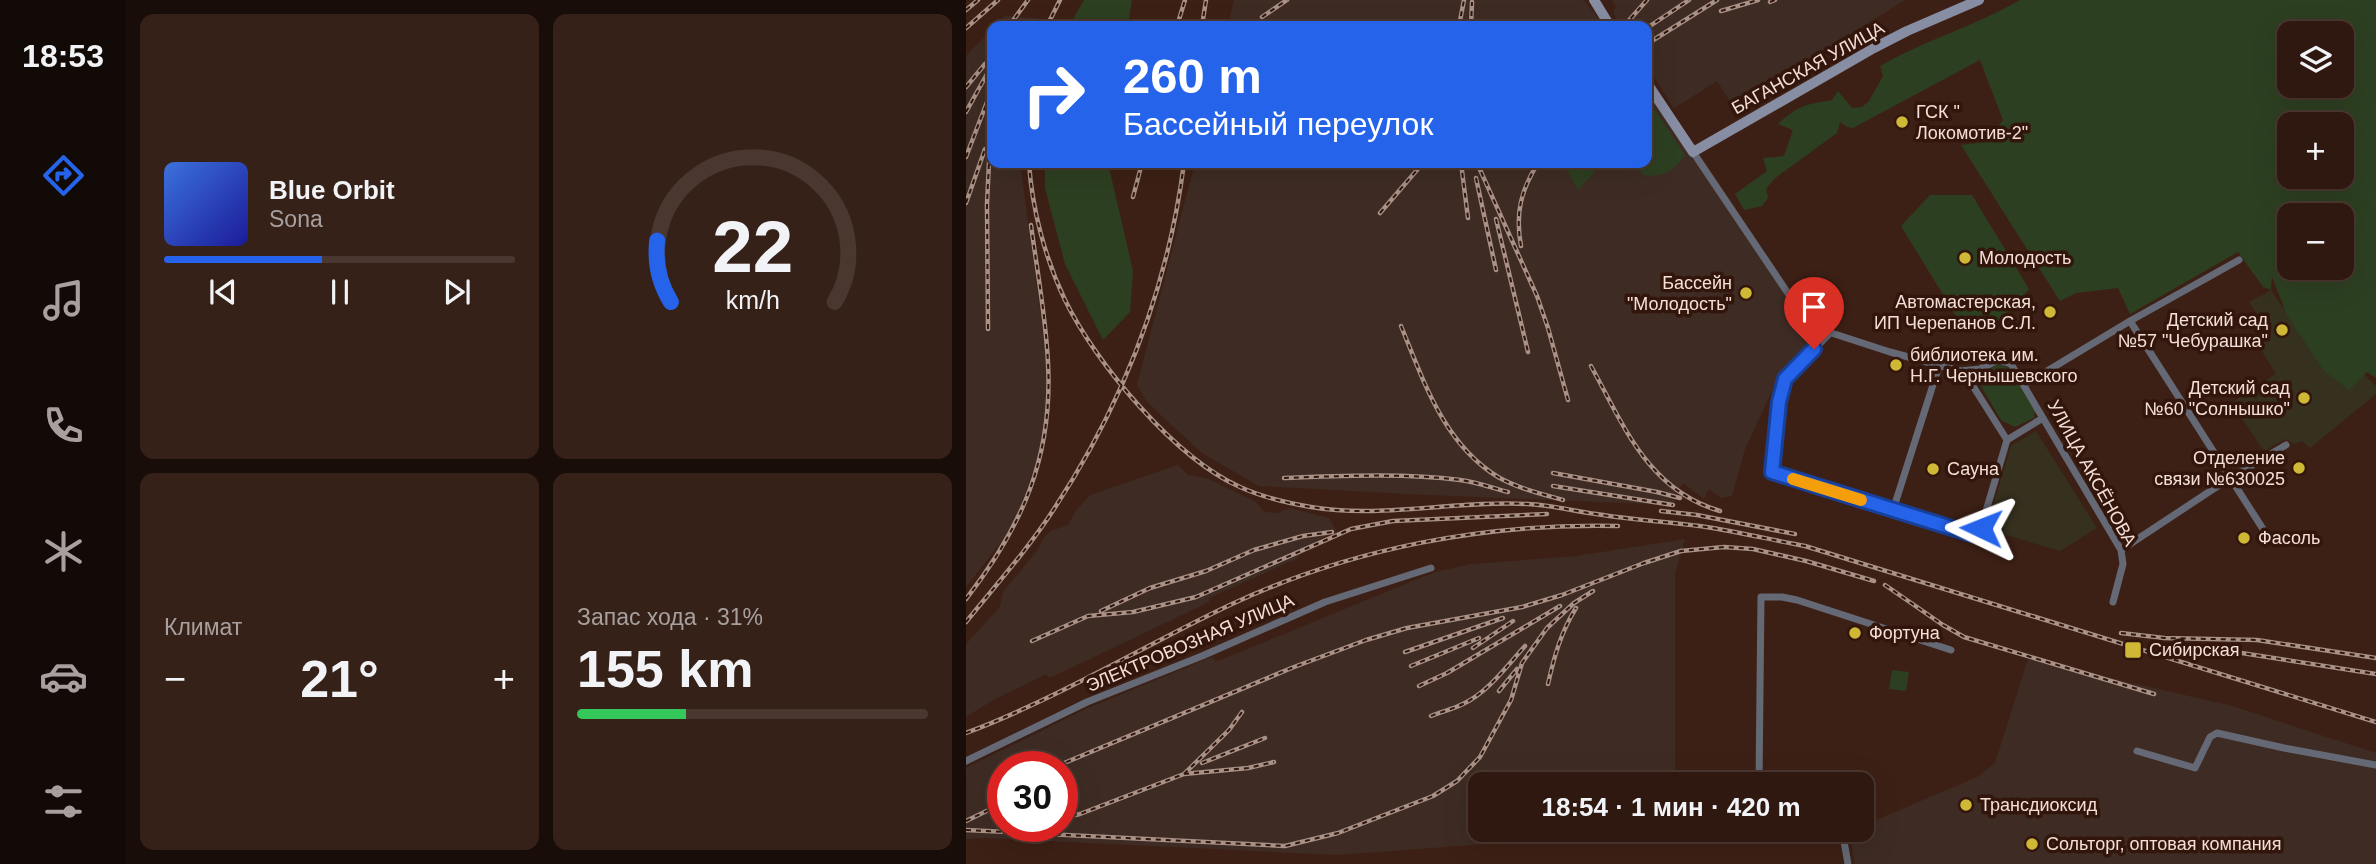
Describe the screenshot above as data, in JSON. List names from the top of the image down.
{
  "streets": {
    "street": ["БАГАНСКАЯ УЛИЦА", "УЛИЦА АКСЁНОВА", "ЭЛЕКТРОВОЗНАЯ УЛИЦА"]
  },
  "crossings": [
    ["БАГАНСКАЯ УЛИЦА", "УЛИЦА АКСЁНОВА"]
  ],
  "places": {
    "other": [
      "ГСК \" Локомотив-2\"",
      "Молодость",
      "Бассейн \"Молодость\"",
      "Автомастерская, ИП Черепанов С.Л.",
      "Детский сад №57 \"Чебурашка\"",
      "библиотека им. Н.Г. Чернышевского",
      "Детский сад №60 \"Солнышко\"",
      "Отделение связи №630025",
      "Сауна",
      "Фасоль",
      "Фортуна",
      "Трансдиоксид",
      "Сольторг, оптовая компания"
    ],
    "transit": ["Сибирская"]
  },
  "page": {
    "tabs": "18:53",
    "map_buttons": ["+", "−"],
    "turn": ["260 m", "Бассейный переулок"],
    "song": ["Blue Orbit", "Sona"],
    "tile": [
      "Климат",
      ["Запас хода · 31%", "155 km"]
    ],
    "heat": ["−", "21°", "+"],
    "limit": "30",
    "trip": "18:54 · 1 мин · 420 m",
    "gauge": ["22", "km/h"]
  }
}
